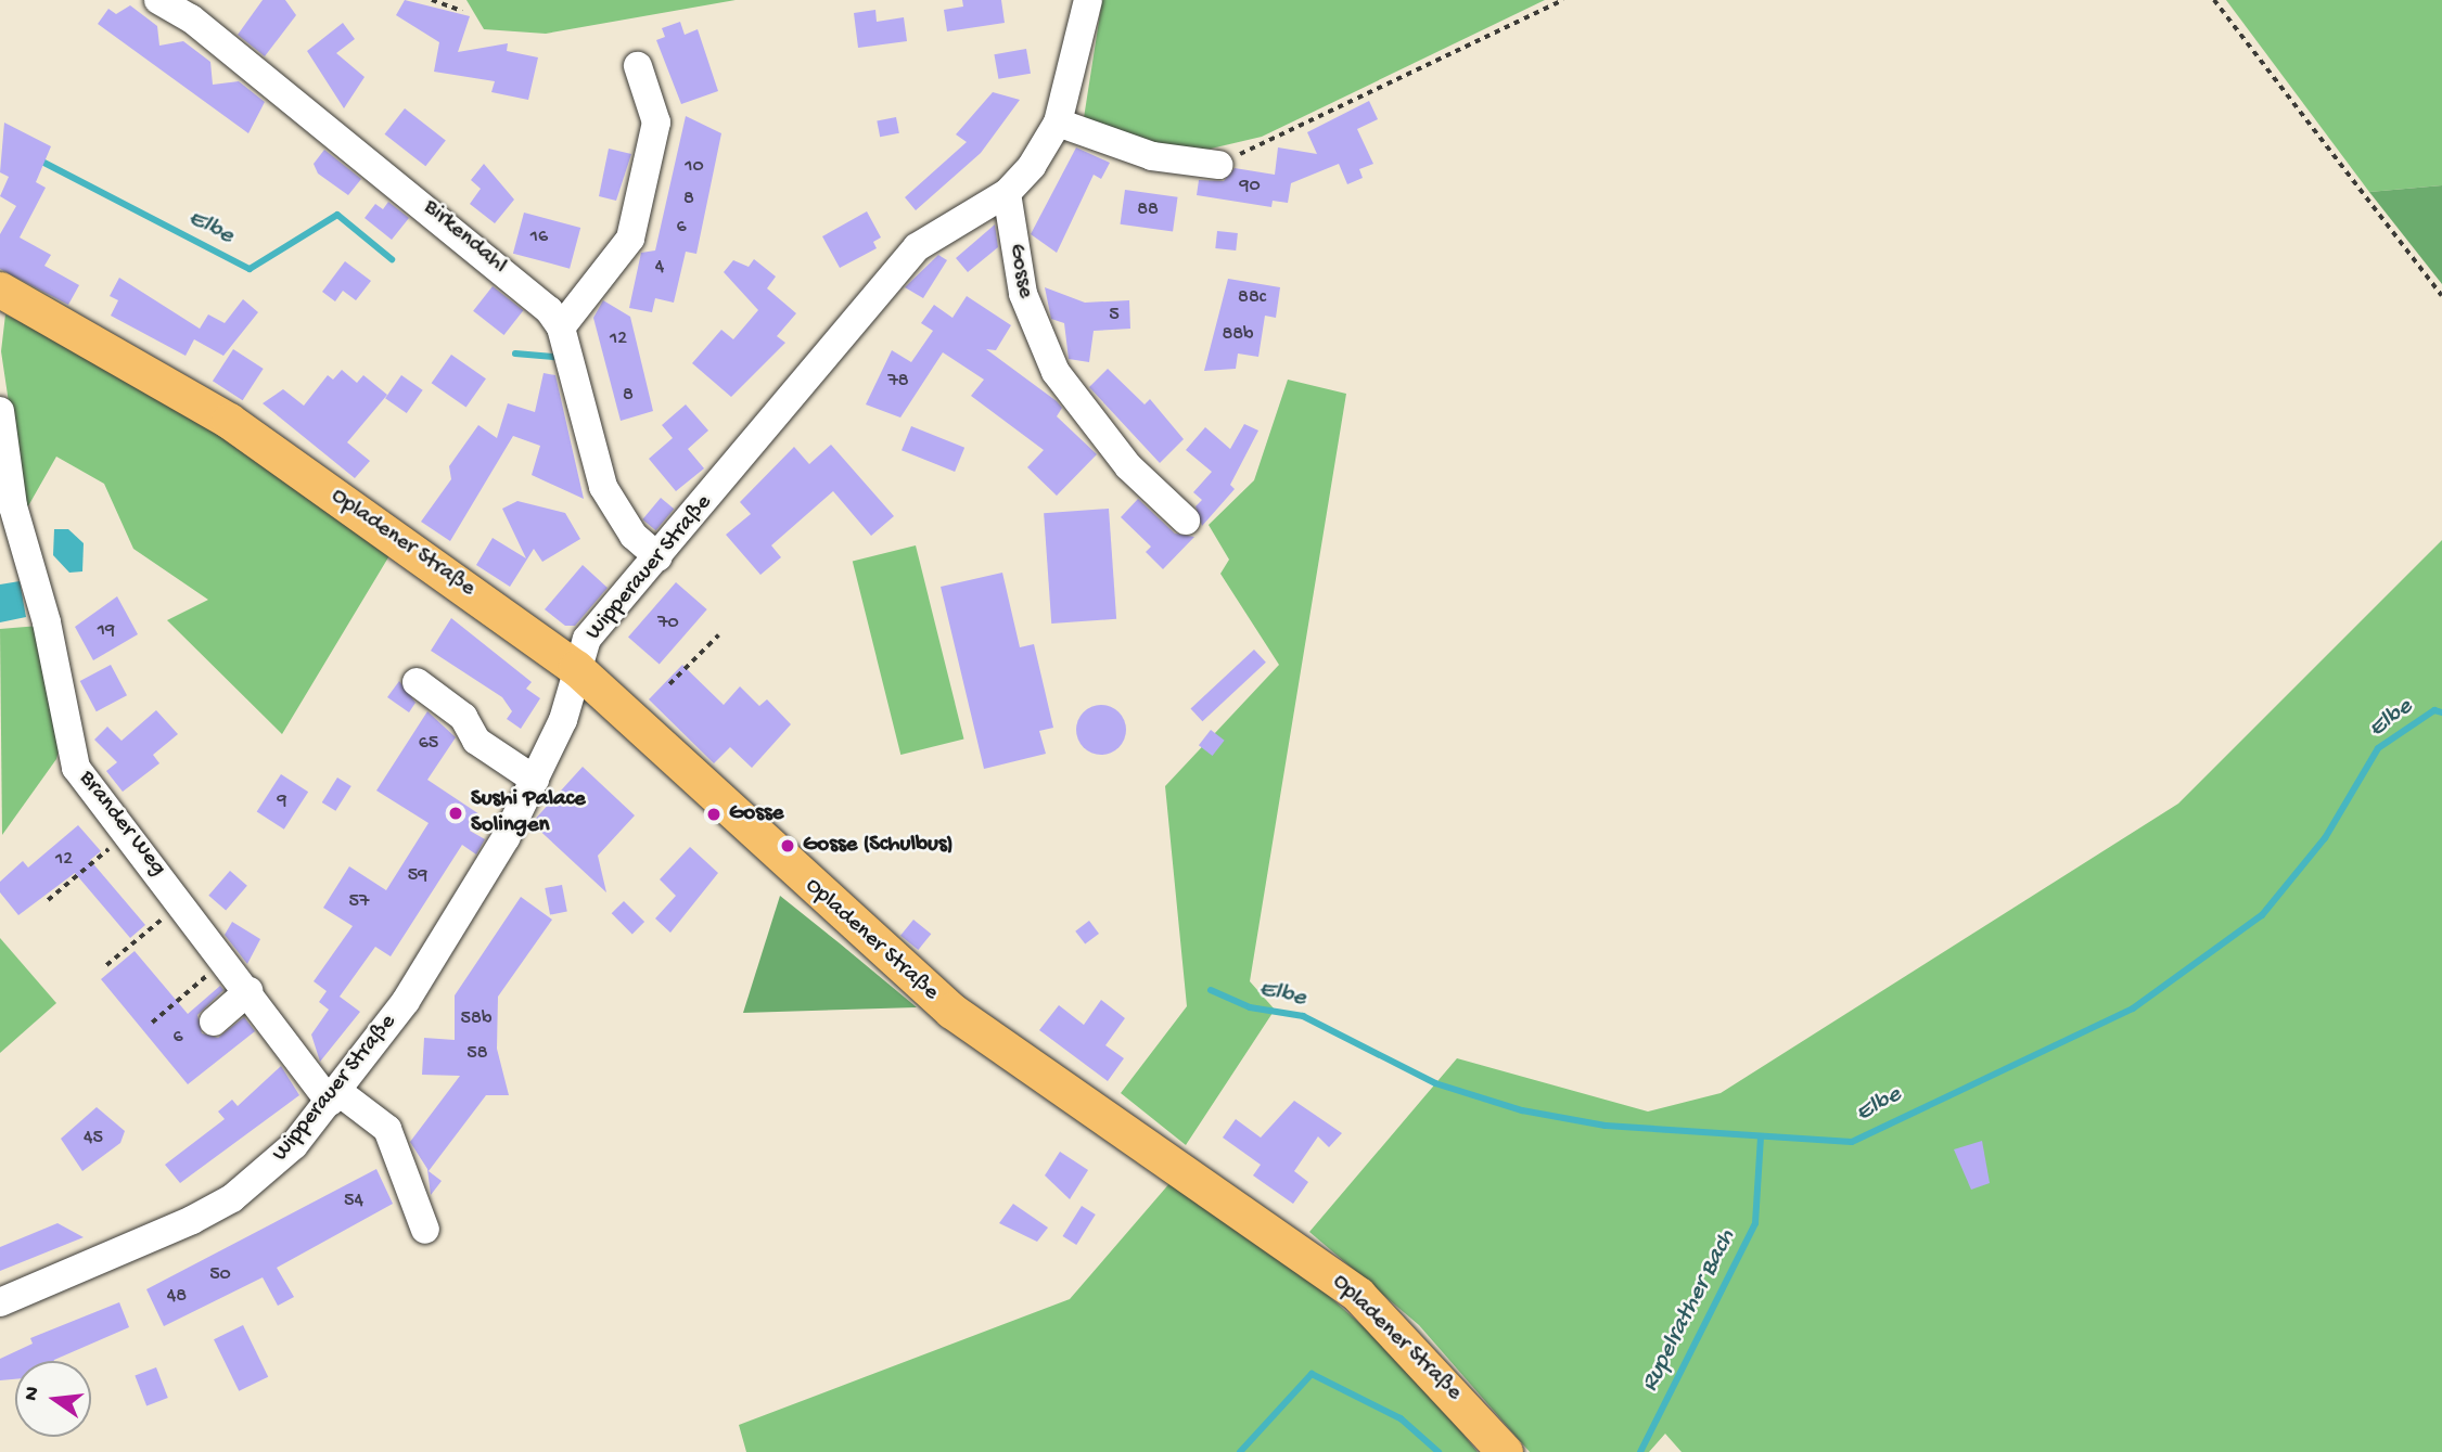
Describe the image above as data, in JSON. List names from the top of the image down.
{
  "streets": {
    "main road": ["Opladener Straße"],
    "street": [
      "Birkendahl",
      "Gosse",
      "Wipperauer Straße",
      "Brander Weg"
    ]
  },
  "crossings": [
    ["Gosse", "Wipperauer Straße"],
    ["Opladener Straße", "Wipperauer Straße"],
    ["Wipperauer Straße", "Brander Weg"]
  ],
  "water": ["Elbe", "Rupelrather Bach"],
  "places": ["Sushi Palace Solingen", "Gosse", "Gosse (Schulbus)"],
  "house_numbers": [
    "10",
    "90",
    "8",
    "88",
    "6",
    "16",
    "4",
    "88c",
    "5",
    "88b",
    "12",
    "78",
    "8",
    "70",
    "19",
    "65",
    "9",
    "12",
    "59",
    "57",
    "58b",
    "6",
    "58",
    "45",
    "54",
    "50",
    "48"
  ],
  "north": "left"
}
